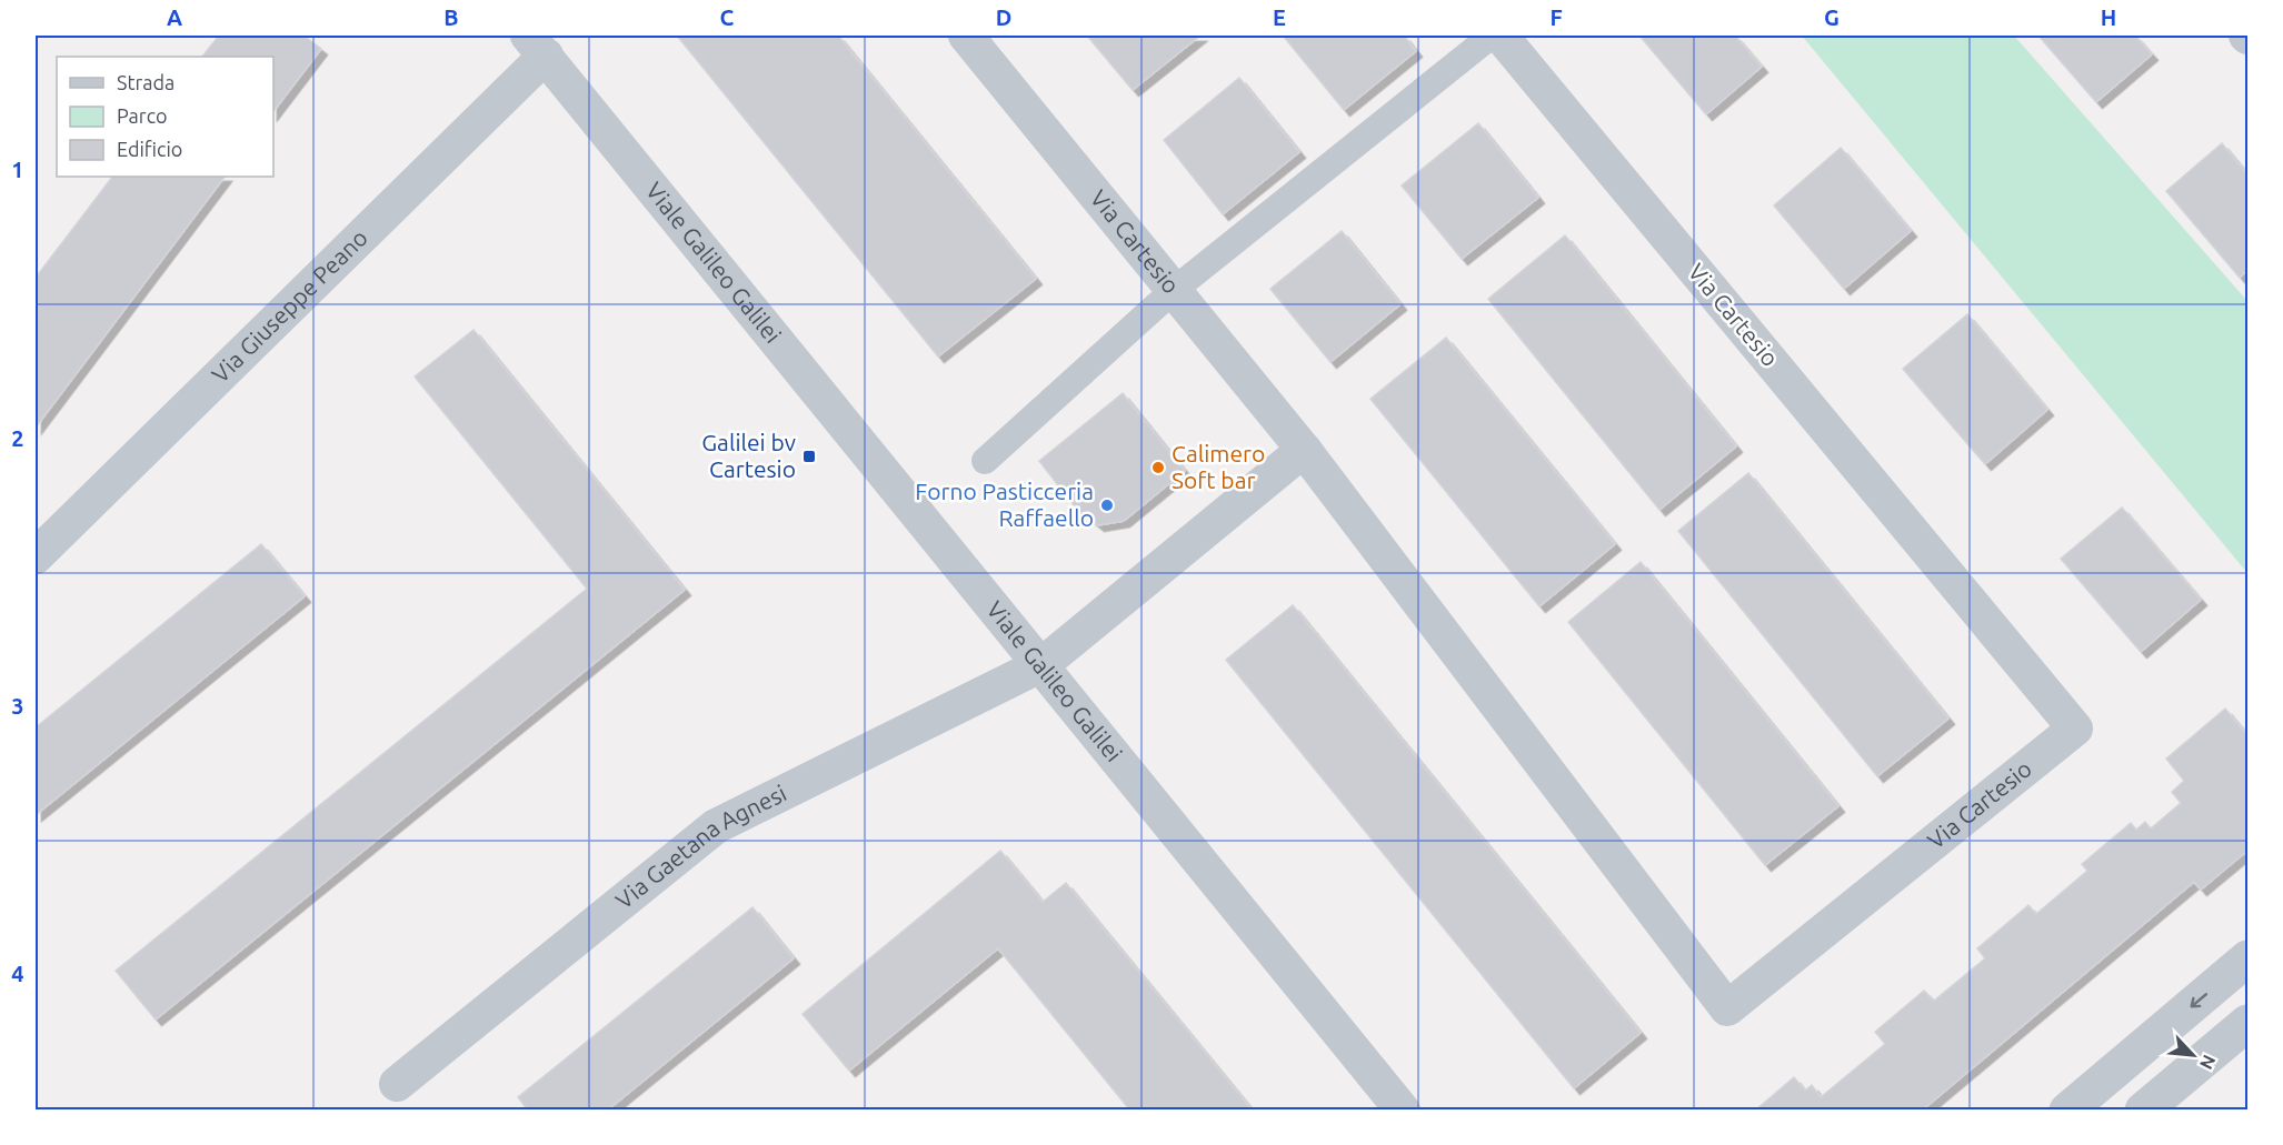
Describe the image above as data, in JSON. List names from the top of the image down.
{
  "streets": {
    "street": [
      "Via Cartesio",
      "Viale Galileo Galilei",
      "Via Giuseppe Peano",
      "Via Gaetana Agnesi"
    ]
  },
  "crossings": [
    ["Viale Galileo Galilei", "Via Giuseppe Peano"],
    ["Viale Galileo Galilei", "Via Gaetana Agnesi"]
  ],
  "places": {
    "transit": ["Galilei bv Cartesio"],
    "other": ["Calimero Soft bar", "Forno Pasticceria Raffaello"]
  },
  "legend": ["Strada", "Parco", "Edificio"],
  "north": "bottom right",
  "grid": {
    "columns": [
      "A",
      "B",
      "C",
      "D",
      "E",
      "F",
      "G",
      "H"
    ],
    "rows": [
      "1",
      "2",
      "3",
      "4"
    ]
  }
}
